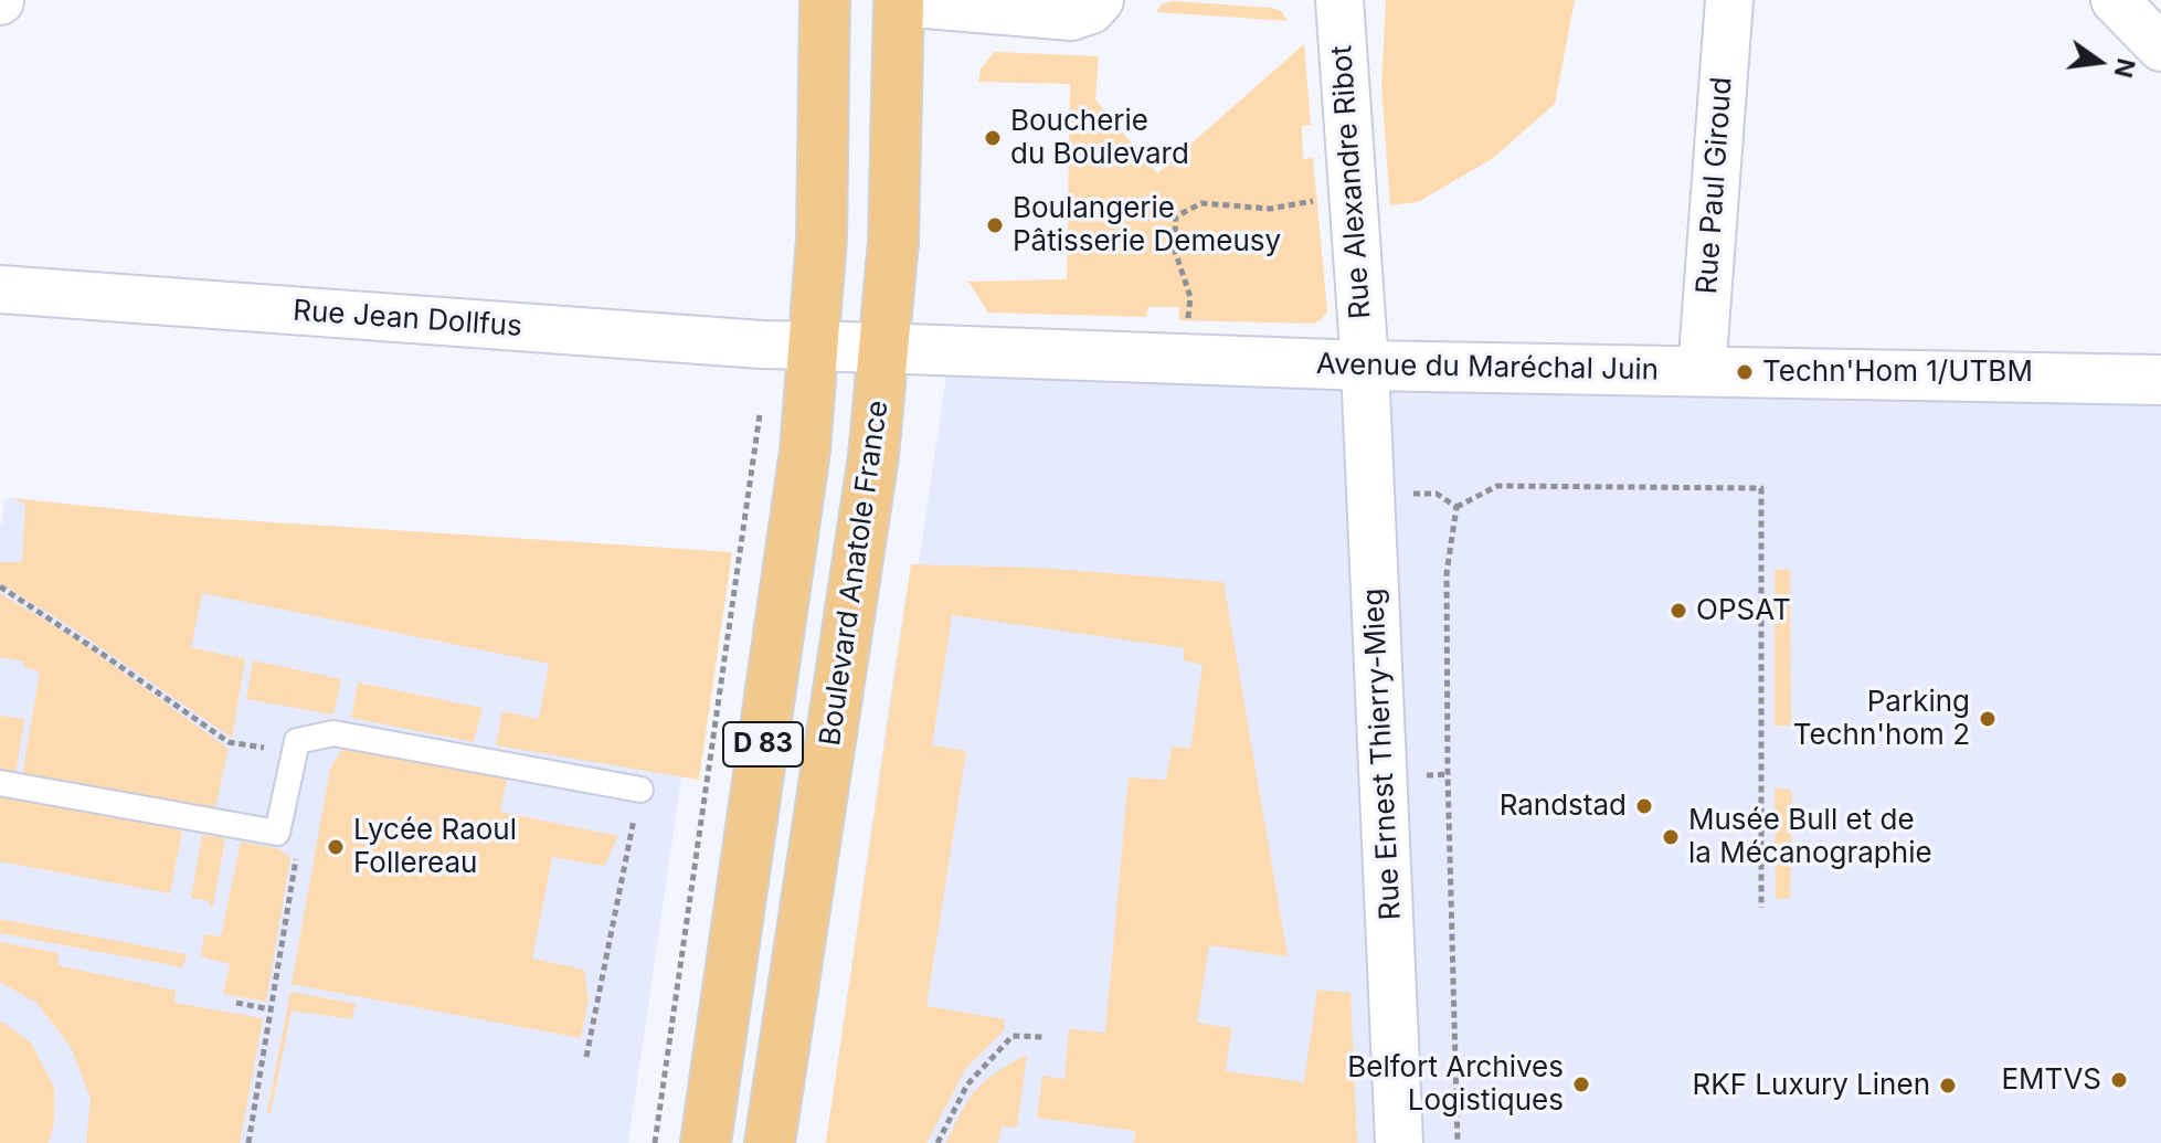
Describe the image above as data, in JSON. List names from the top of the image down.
{
  "streets": {
    "main road": ["Boulevard Anatole France", "D 83"],
    "street": [
      "Rue Alexandre Ribot",
      "Rue Paul Giroud",
      "Rue Jean Dollfus",
      "Avenue du Maréchal Juin",
      "Rue Ernest Thierry-Mieg"
    ]
  },
  "crossings": [
    ["Rue Alexandre Ribot", "Avenue du Maréchal Juin"],
    ["Rue Alexandre Ribot", "Rue Ernest Thierry-Mieg"],
    ["Rue Paul Giroud", "Avenue du Maréchal Juin"],
    ["Rue Jean Dollfus", "Avenue du Maréchal Juin"],
    ["Rue Jean Dollfus", "D 83"],
    ["Avenue du Maréchal Juin", "Boulevard Anatole France"],
    ["Avenue du Maréchal Juin", "D 83"],
    ["Avenue du Maréchal Juin", "Rue Ernest Thierry-Mieg"]
  ],
  "places": [
    "Boucherie du Boulevard",
    "Boulangerie Pâtisserie Demeusy",
    "Techn'Hom 1/UTBM",
    "OPSAT",
    "Parking Techn'hom 2",
    "Randstad",
    "Musée Bull et de la Mécanographie",
    "Lycée Raoul Follereau",
    "EMTVS",
    "Belfort Archives Logistiques",
    "RKF Luxury Linen"
  ],
  "north": "right"
}
